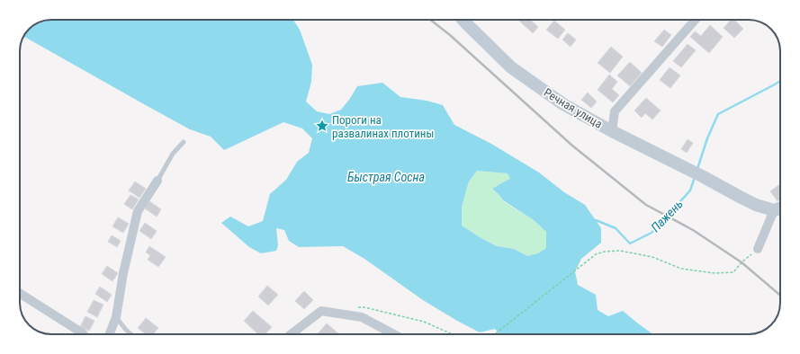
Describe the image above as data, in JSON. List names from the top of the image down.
{
  "streets": {
    "street": ["Речная улица"]
  },
  "water": ["Быстрая Сосна", "Пажень"],
  "places": {
    "place": ["Пороги на развалинах плотины"]
  }
}
